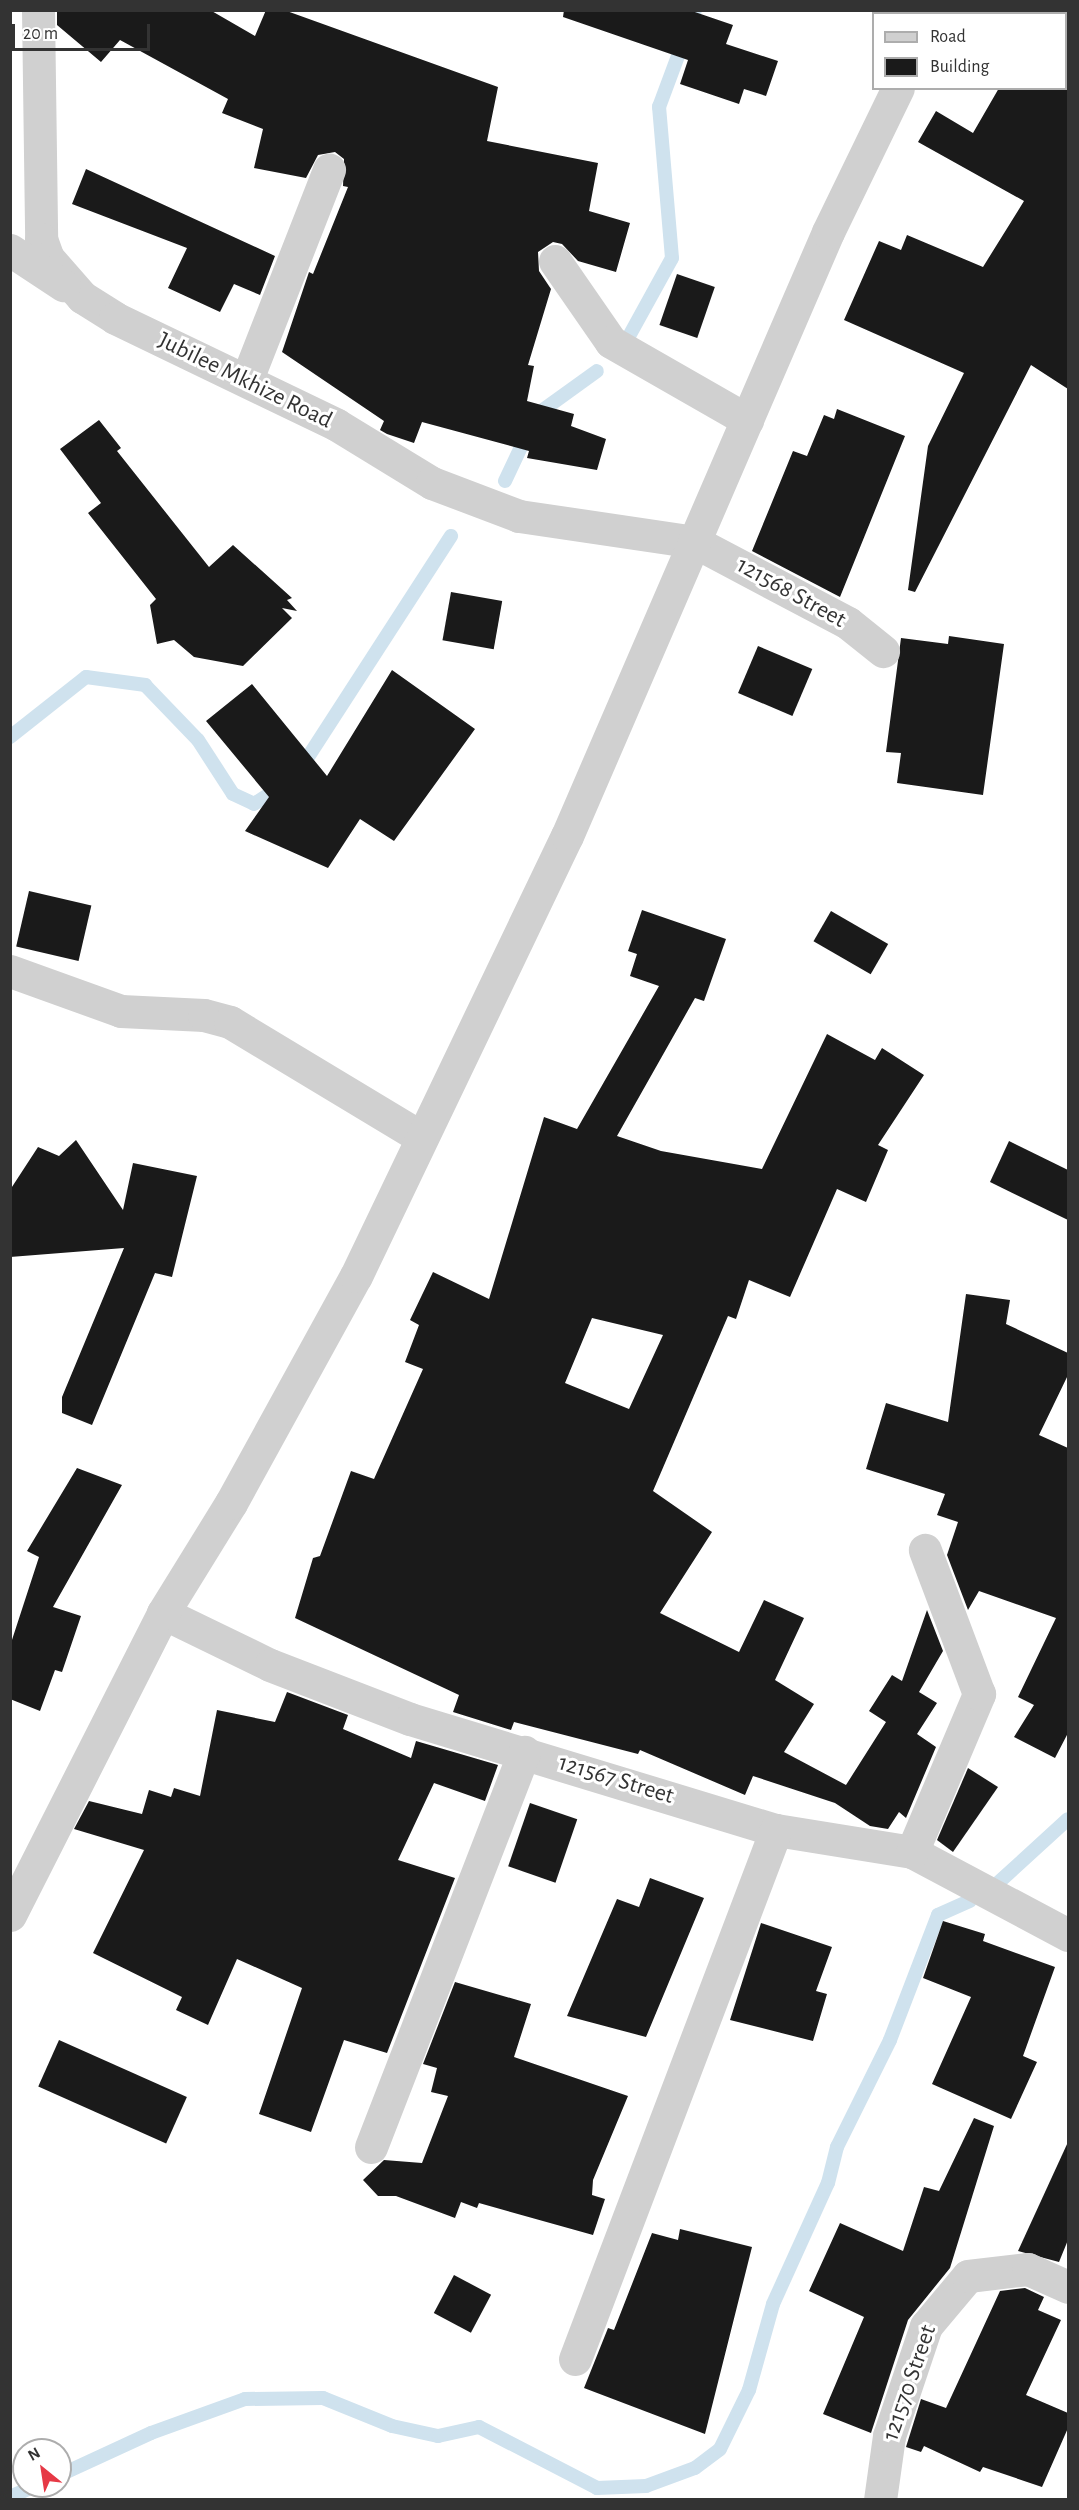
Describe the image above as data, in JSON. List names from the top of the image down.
{
  "streets": {
    "street": [
      "Jubilee Mkhize Road",
      "121568 Street",
      "121567 Street",
      "121570 Street"
    ]
  },
  "crossings": [
    ["Jubilee Mkhize Road", "121568 Street"]
  ],
  "legend": ["Road", "Building"],
  "scale_bar": "20 m",
  "north": "top left"
}
